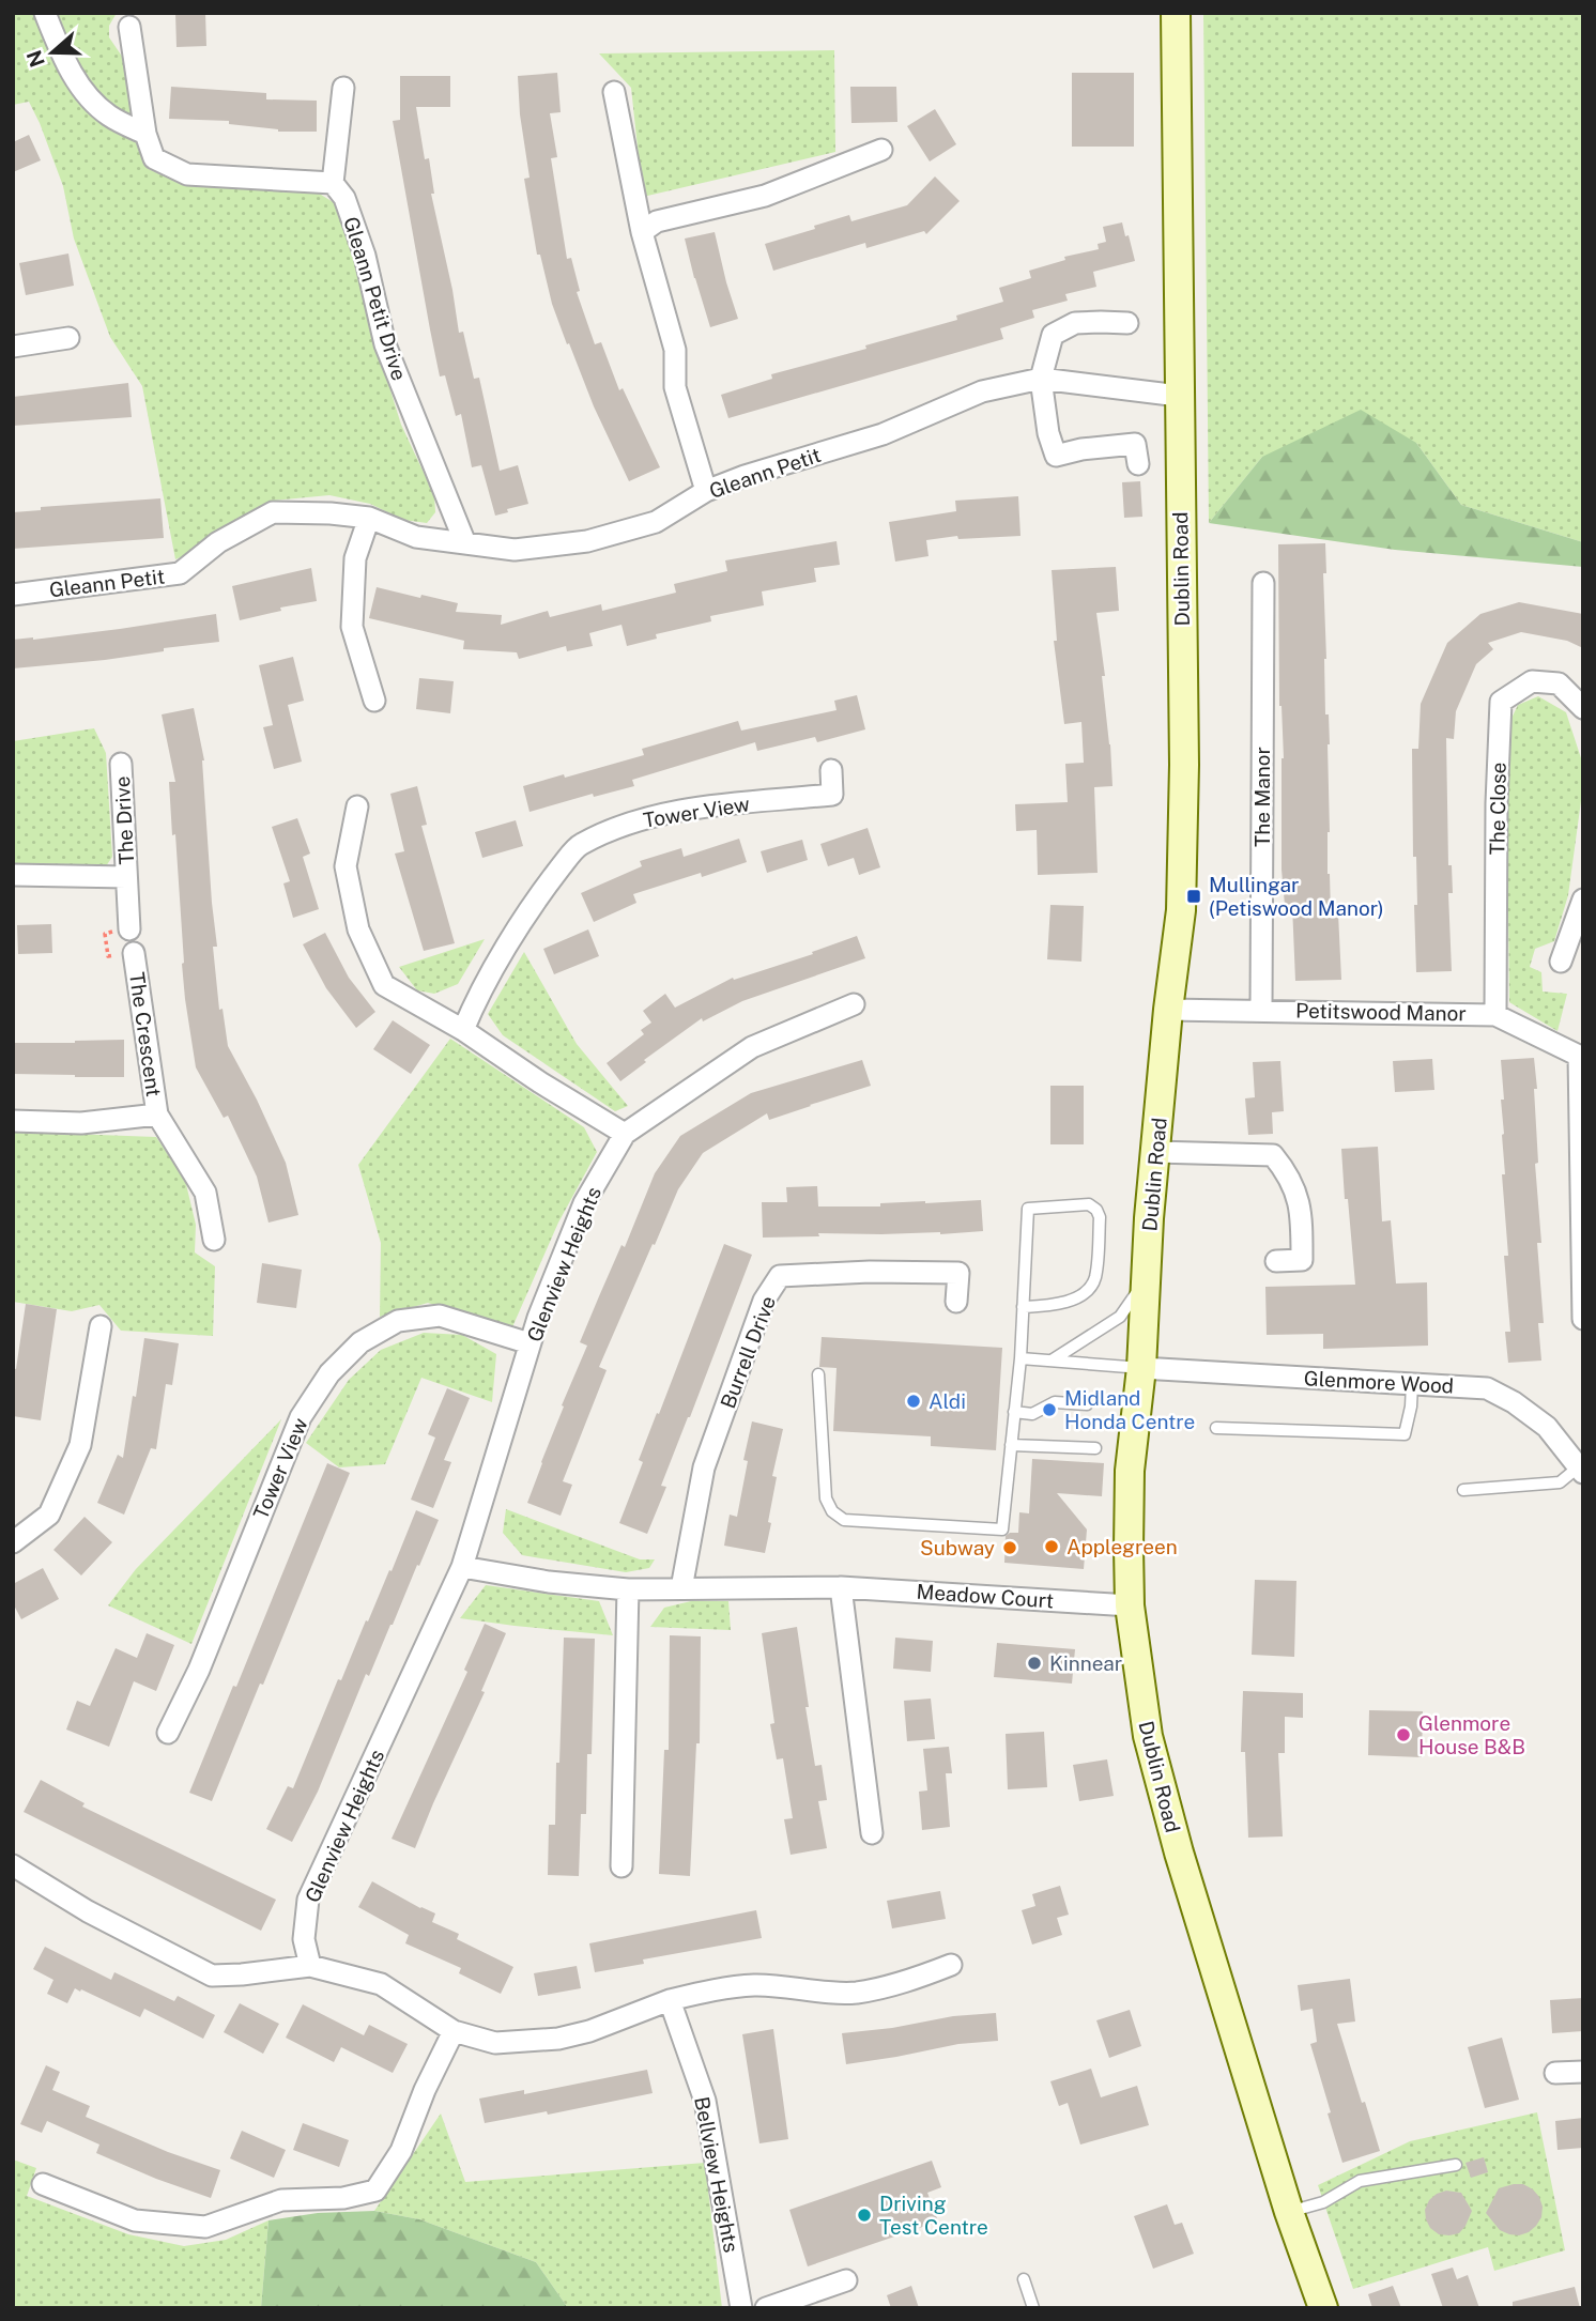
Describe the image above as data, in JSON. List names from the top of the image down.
{
  "streets": {
    "main road": ["Dublin Road"],
    "street": [
      "Gleann Petit Drive",
      "Gleann Petit",
      "The Manor",
      "The Close",
      "Tower View",
      "The Drive",
      "Petitswood Manor",
      "The Crescent",
      "Glenview Heights",
      "Burrell Drive",
      "Glenmore Wood",
      "Meadow Court",
      "Bellview Heights"
    ]
  },
  "crossings": [
    ["Gleann Petit Drive", "Gleann Petit"],
    ["Gleann Petit", "Dublin Road"],
    ["Dublin Road", "Petitswood Manor"],
    ["Dublin Road", "Glenmore Wood"],
    ["Dublin Road", "Meadow Court"],
    ["The Manor", "Petitswood Manor"],
    ["The Close", "Petitswood Manor"],
    ["Tower View", "Glenview Heights"],
    ["Burrell Drive", "Meadow Court"]
  ],
  "places": {
    "transit": ["Mullingar (Petiswood Manor)"],
    "other": [
      "Aldi",
      "Midland Honda Centre",
      "Applegreen",
      "Subway",
      "Kinnear",
      "Glenmore House B&B",
      "Driving Test Centre"
    ]
  },
  "north": "left"
}
